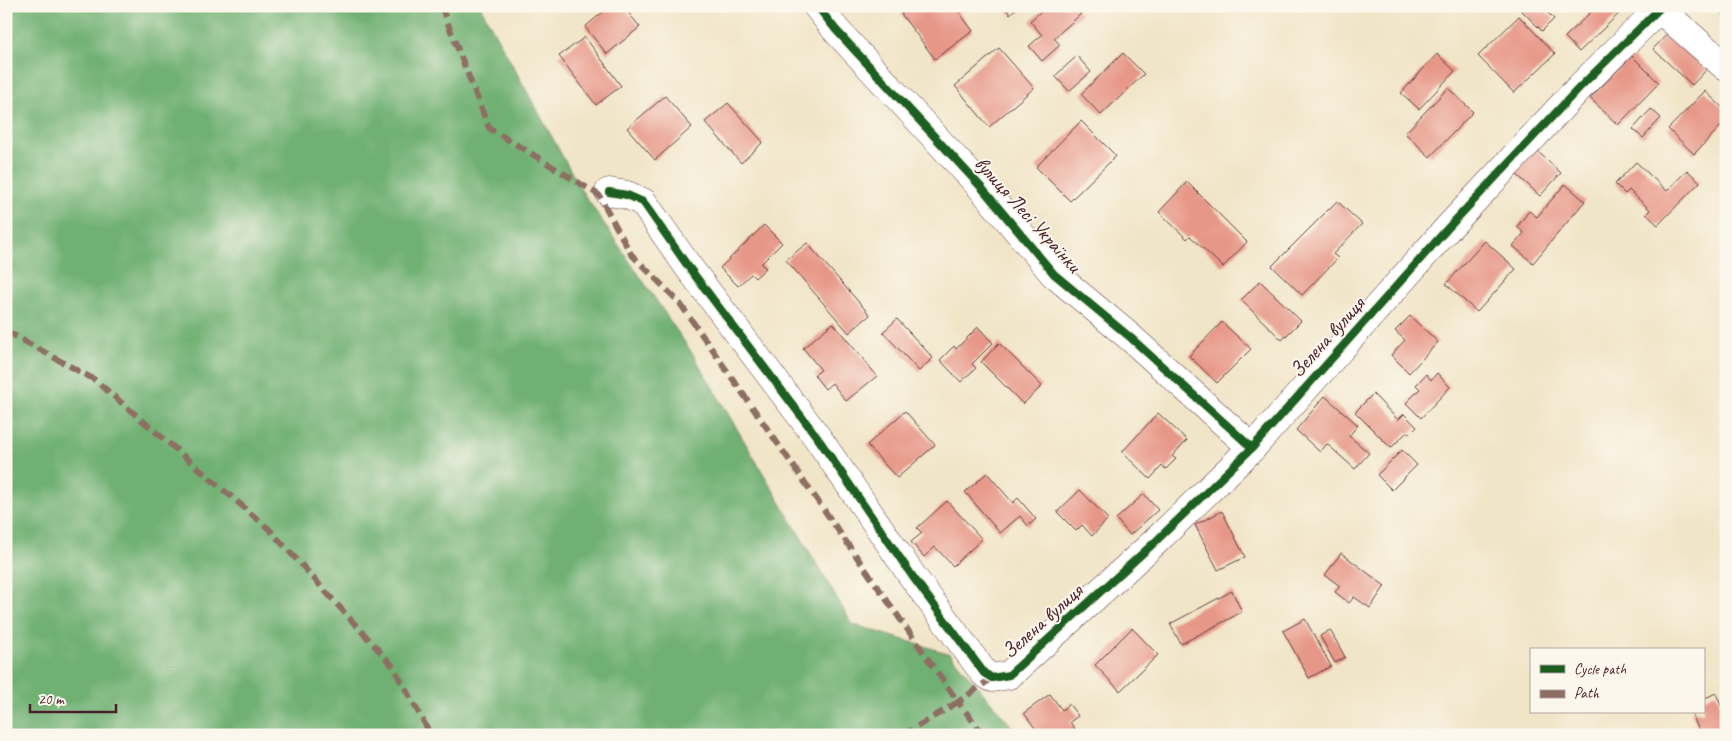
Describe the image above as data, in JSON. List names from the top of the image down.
{
  "streets": {
    "street": ["вулиця Лесі Українки", "Зелена вулиця"]
  },
  "crossings": [
    ["вулиця Лесі Українки", "Зелена вулиця"]
  ],
  "legend": ["Cycle path", "Path"],
  "scale_bar": "20 m"
}
